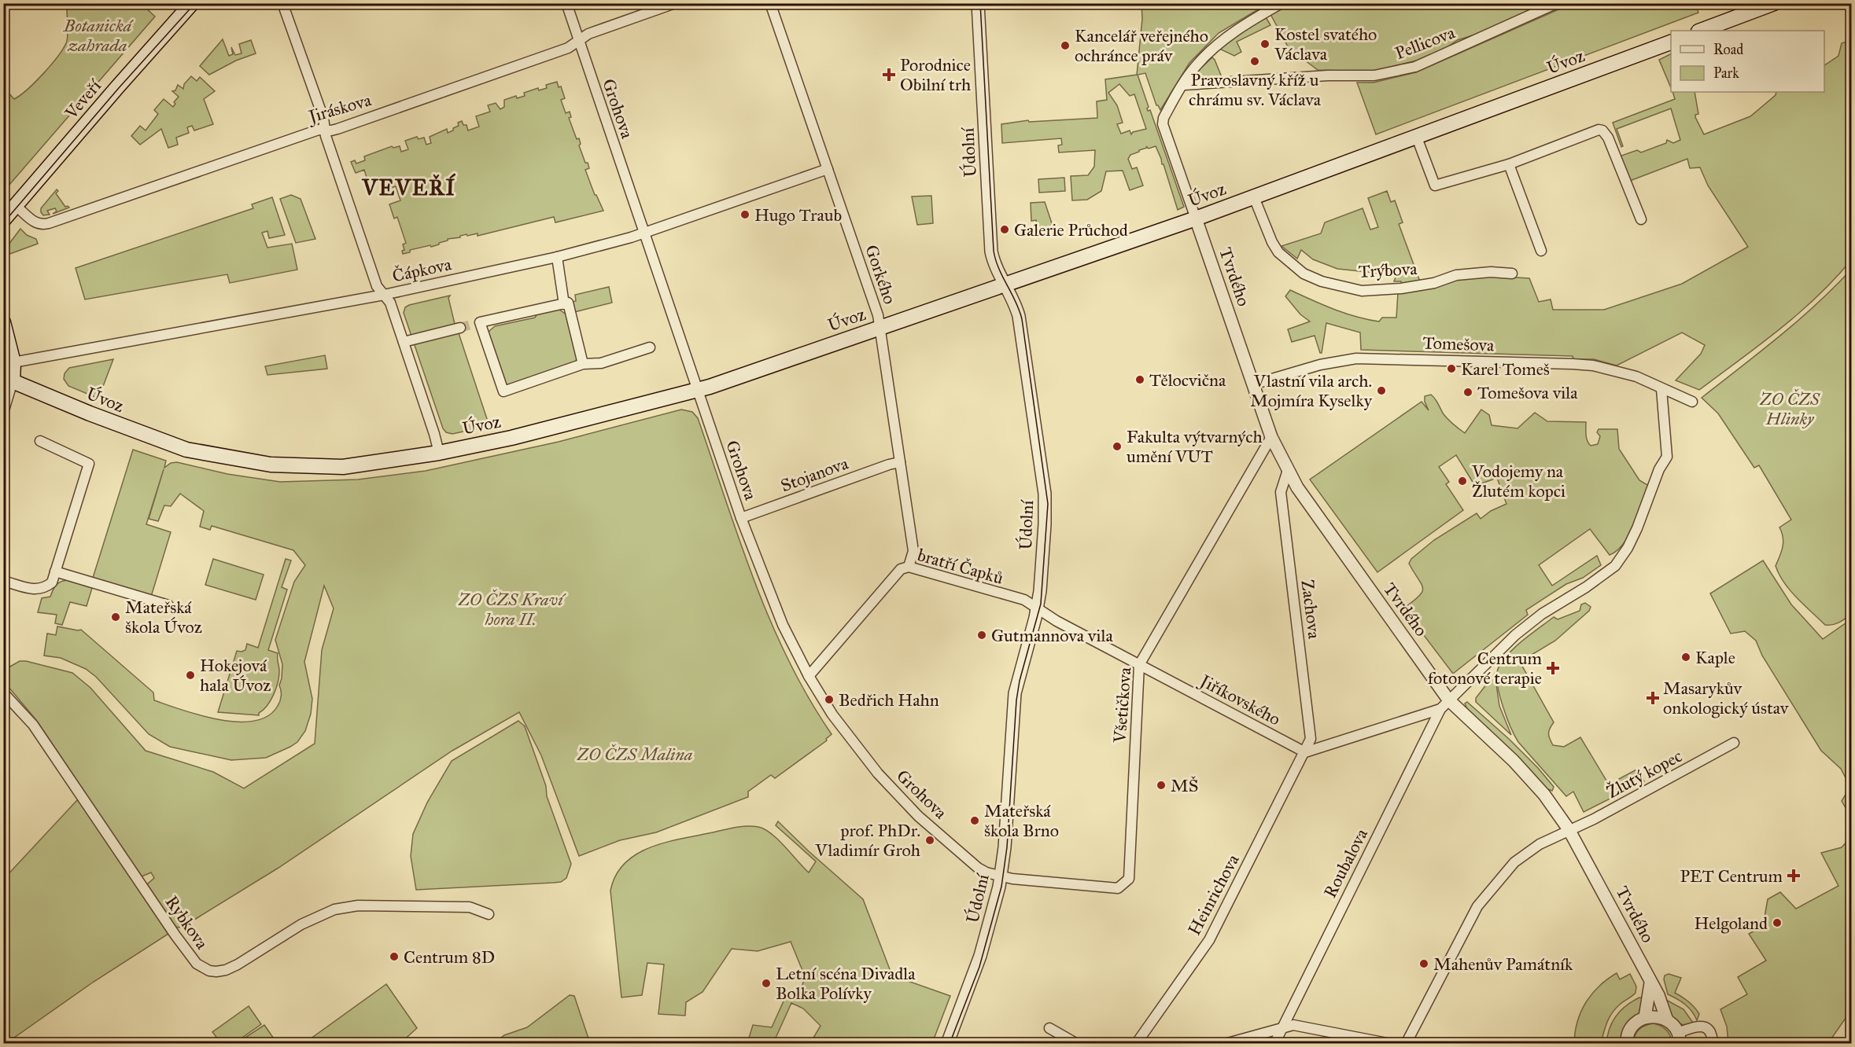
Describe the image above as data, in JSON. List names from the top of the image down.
{
  "streets": {
    "main road": ["Úvoz", "Veveří"],
    "street": [
      "Pellicova",
      "Jiráskova",
      "Grohova",
      "Údolní",
      "Čápkova",
      "Trýbova",
      "Gorkého",
      "Tvrdého",
      "Tomešova",
      "Stojanova",
      "bratří Čapků",
      "Zachova",
      "Jiříkovského",
      "Všetičkova",
      "Žlutý kopec",
      "Roubalova",
      "Heinrichova",
      "Rybkova"
    ]
  },
  "crossings": [
    ["Úvoz", "Grohova"],
    ["Úvoz", "Údolní"],
    ["Úvoz", "Trýbova"],
    ["Úvoz", "Gorkého"],
    ["Úvoz", "Tvrdého"],
    ["Veveří", "Jiráskova"],
    ["Jiráskova", "Grohova"],
    ["Grohova", "Údolní"],
    ["Grohova", "Čápkova"],
    ["Grohova", "Stojanova"],
    ["Grohova", "bratří Čapků"],
    ["Grohova", "Všetičkova"],
    ["Údolní", "bratří Čapků"],
    ["Údolní", "Jiříkovského"],
    ["Údolní", "Všetičkova"],
    ["Čápkova", "Gorkého"],
    ["Gorkého", "Stojanova"],
    ["Gorkého", "bratří Čapků"],
    ["Tvrdého", "Tomešova"],
    ["Tvrdého", "Zachova"],
    ["Tvrdého", "Všetičkova"],
    ["Tvrdého", "Žlutý kopec"],
    ["Tvrdého", "Roubalova"],
    ["bratří Čapků", "Jiříkovského"],
    ["Zachova", "Jiříkovského"],
    ["Zachova", "Heinrichova"],
    ["Jiříkovského", "Všetičkova"],
    ["Jiříkovského", "Heinrichova"]
  ],
  "districts": ["VEVEŘÍ"],
  "parks": [
    "Botanická zahrada",
    "ZO ČZS Hlinky",
    "ZO ČZS Kraví hora II.",
    "ZO ČZS Malina"
  ],
  "places": {
    "other": [
      "Kostel svatého Václava",
      "Kancelář veřejného ochránce práv",
      "Pravoslavný kříž u chrámu sv. Václava",
      "Hugo Traub",
      "Galerie Průchod",
      "Karel Tomeš",
      "Tělocvična",
      "Vlastní vila arch. Mojmíra Kyselky",
      "Tomešova vila",
      "Fakulta výtvarných umění VUT",
      "Vodojemy na Žlutém kopci",
      "Mateřská škola Úvoz",
      "Gutmannova vila",
      "Kaple",
      "Hokejová hala Úvoz",
      "Bedřich Hahn",
      "MŠ",
      "Mateřská škola Brno",
      "prof. PhDr. Vladimír Groh",
      "Helgoland",
      "Centrum 8D",
      "Mahenův Památník",
      "Letní scéna Divadla Bolka Polívky"
    ],
    "health": [
      "Porodnice Obilní trh",
      "Centrum fotonové terapie",
      "Masarykův onkologický ústav",
      "PET Centrum"
    ]
  },
  "legend": ["Road", "Park"]
}
